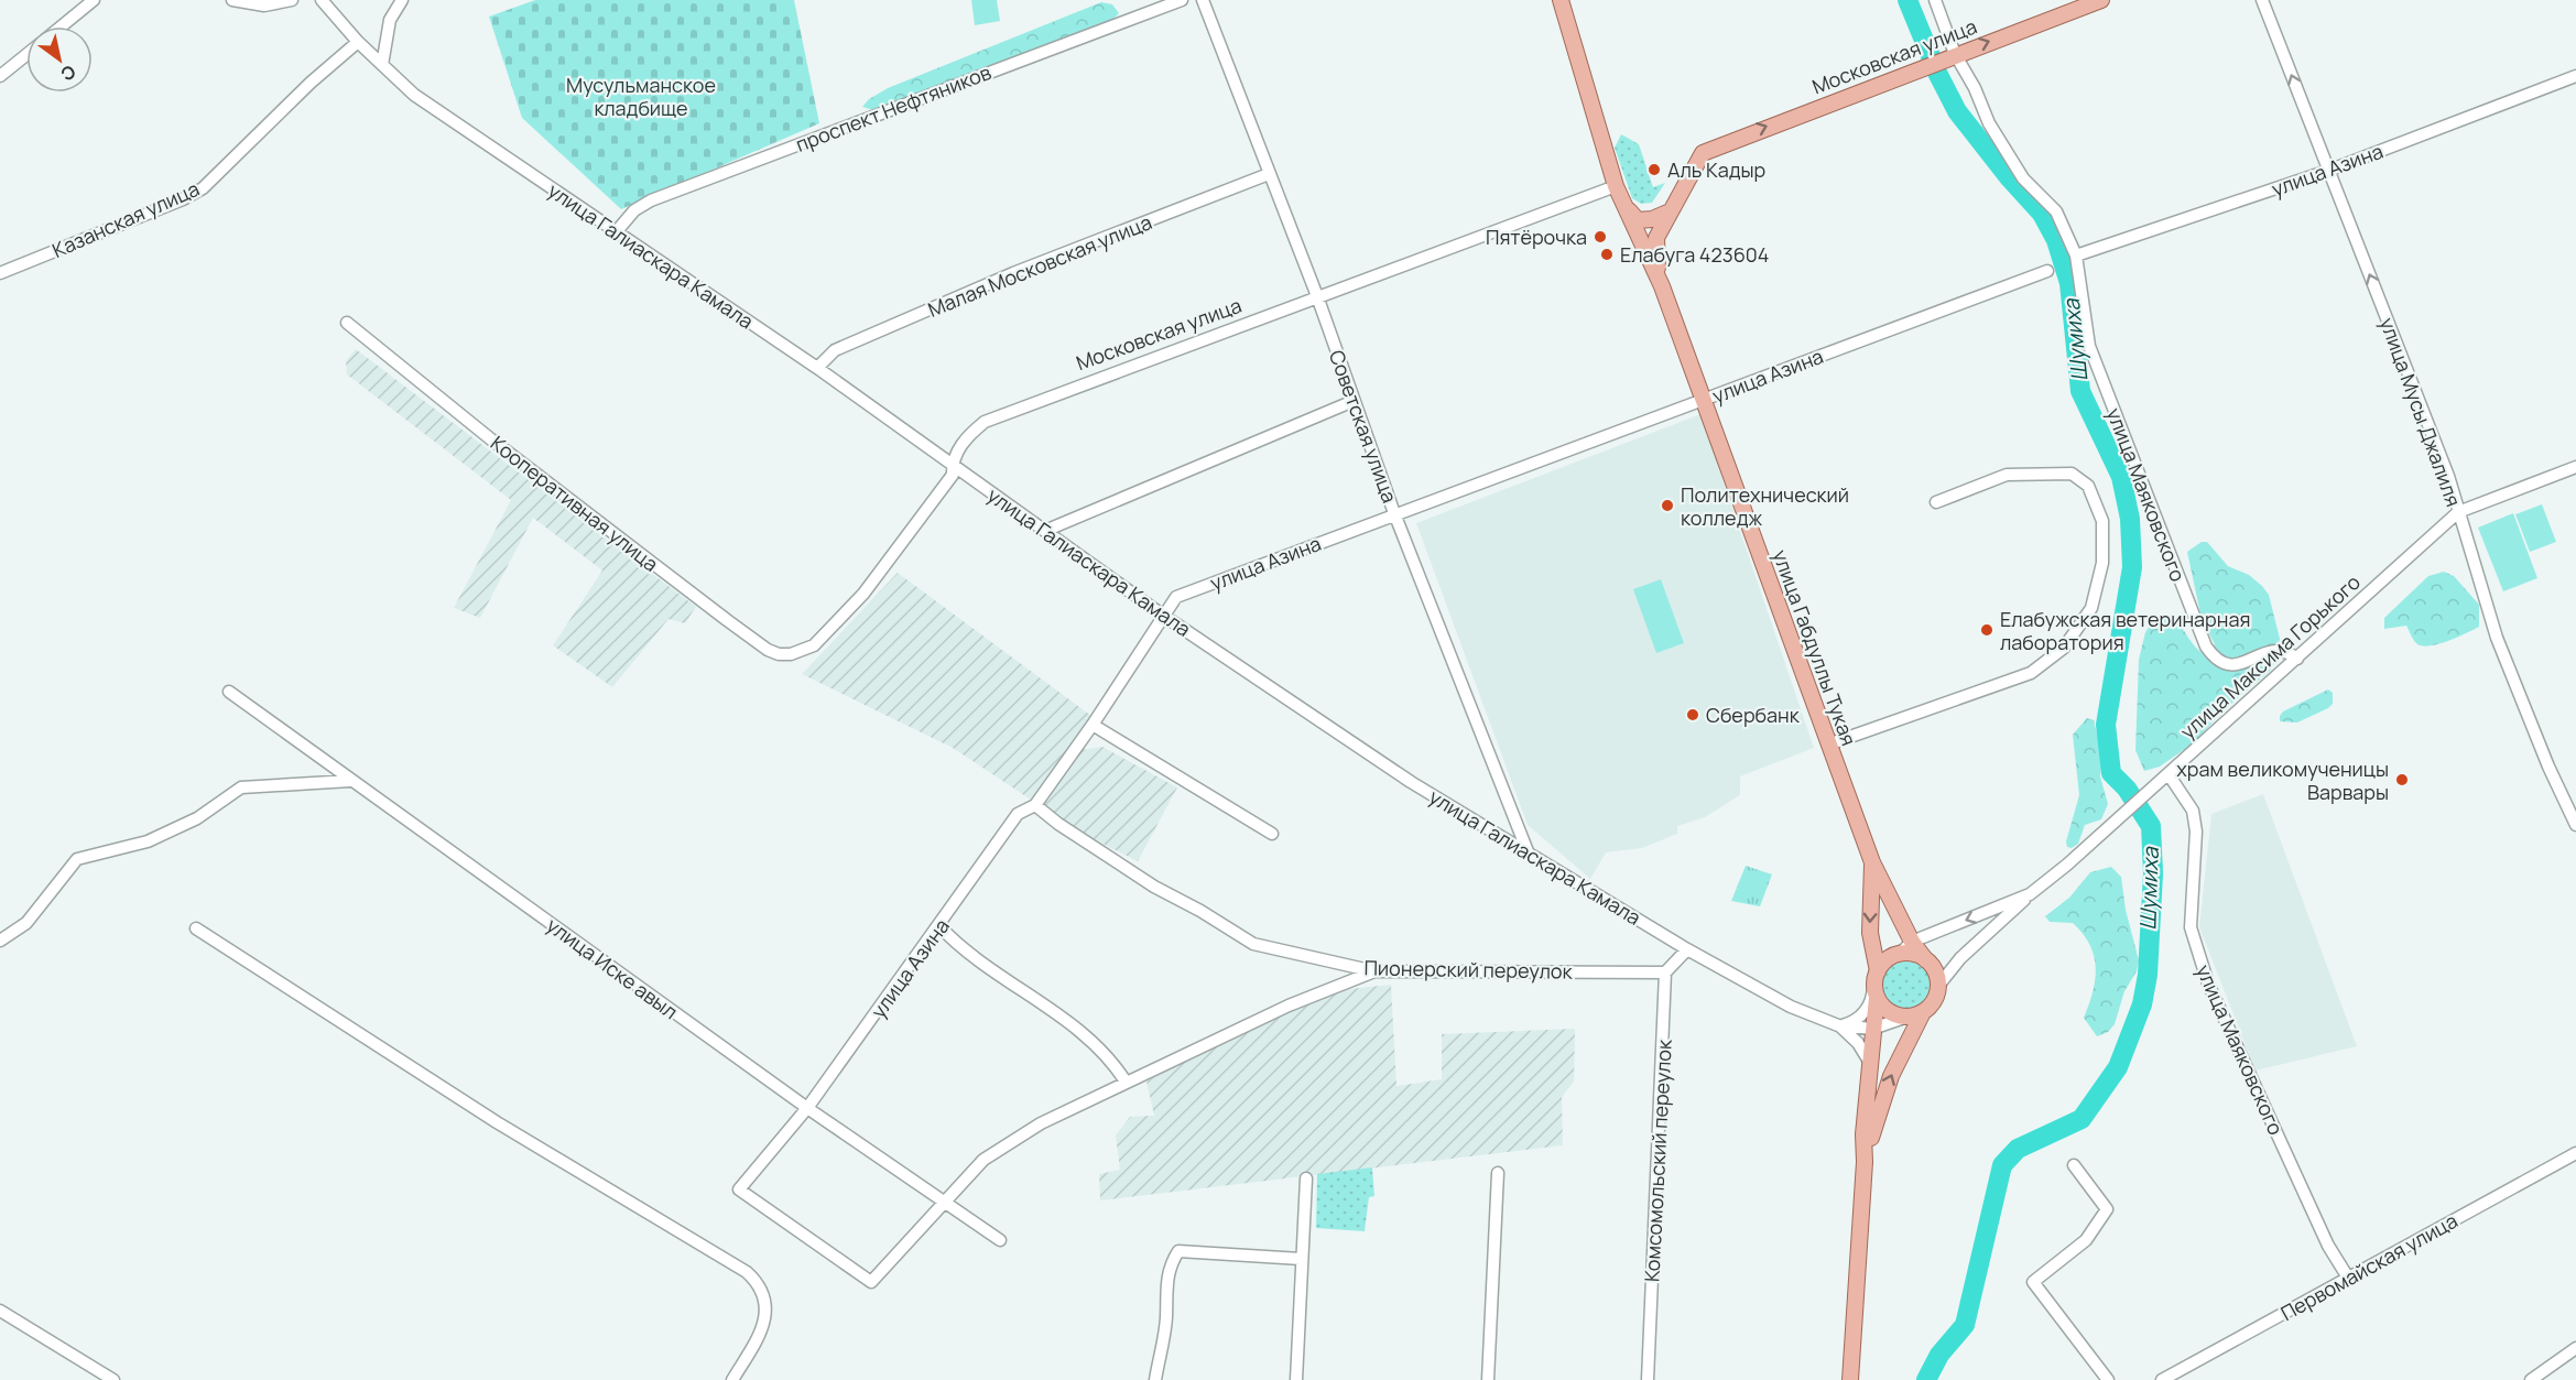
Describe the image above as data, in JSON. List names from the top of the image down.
{
  "streets": {
    "main road": ["Московская улица", "улица Габдуллы Тукая", "улица Максима Горького"],
    "street": [
      "проспект Нефтяников",
      "улица Азина",
      "Казанская улица",
      "улица Галиаскара Камала",
      "Малая Московская улица",
      "улица Мусы Джалиля",
      "Советская улица",
      "улица Маяковского",
      "Кооперативная улица",
      "улица Иске авыл",
      "Пионерский переулок",
      "Комсомольский переулок",
      "Первомайская улица"
    ]
  },
  "crossings": [
    ["Московская улица", "улица Галиаскара Камала"],
    ["Московская улица", "Советская улица"],
    ["Московская улица", "улица Маяковского"],
    ["Московская улица", "Кооперативная улица"],
    ["Московская улица", "улица Габдуллы Тукая"],
    ["проспект Нефтяников", "улица Галиаскара Камала"],
    ["улица Азина", "улица Галиаскара Камала"],
    ["улица Азина", "улица Мусы Джалиля"],
    ["улица Азина", "Советская улица"],
    ["улица Азина", "улица Маяковского"],
    ["улица Азина", "улица Габдуллы Тукая"],
    ["улица Азина", "улица Иске авыл"],
    ["улица Азина", "Пионерский переулок"],
    ["Казанская улица", "улица Галиаскара Камала"],
    ["улица Галиаскара Камала", "Малая Московская улица"],
    ["улица Галиаскара Камала", "Советская улица"],
    ["улица Галиаскара Камала", "улица Габдуллы Тукая"],
    ["улица Галиаскара Камала", "улица Максима Горького"],
    ["Малая Московская улица", "Советская улица"],
    ["улица Мусы Джалиля", "улица Максима Горького"],
    ["улица Маяковского", "улица Максима Горького"],
    ["улица Маяковского", "Первомайская улица"],
    ["улица Габдуллы Тукая", "улица Максима Горького"],
    ["Пионерский переулок", "Комсомольский переулок"]
  ],
  "one_way": ["улица Мусы Джалиля"],
  "water": ["Шумиха"],
  "parks": ["Мусульманское кладбище"],
  "places": [
    "Аль Кадыр",
    "Пятёрочка",
    "Елабуга 423604",
    "Политехнический колледж",
    "Елабужская ветеринарная лаборатория",
    "Сбербанк",
    "храм великомученицы Варвары"
  ],
  "north": "bottom right"
}
